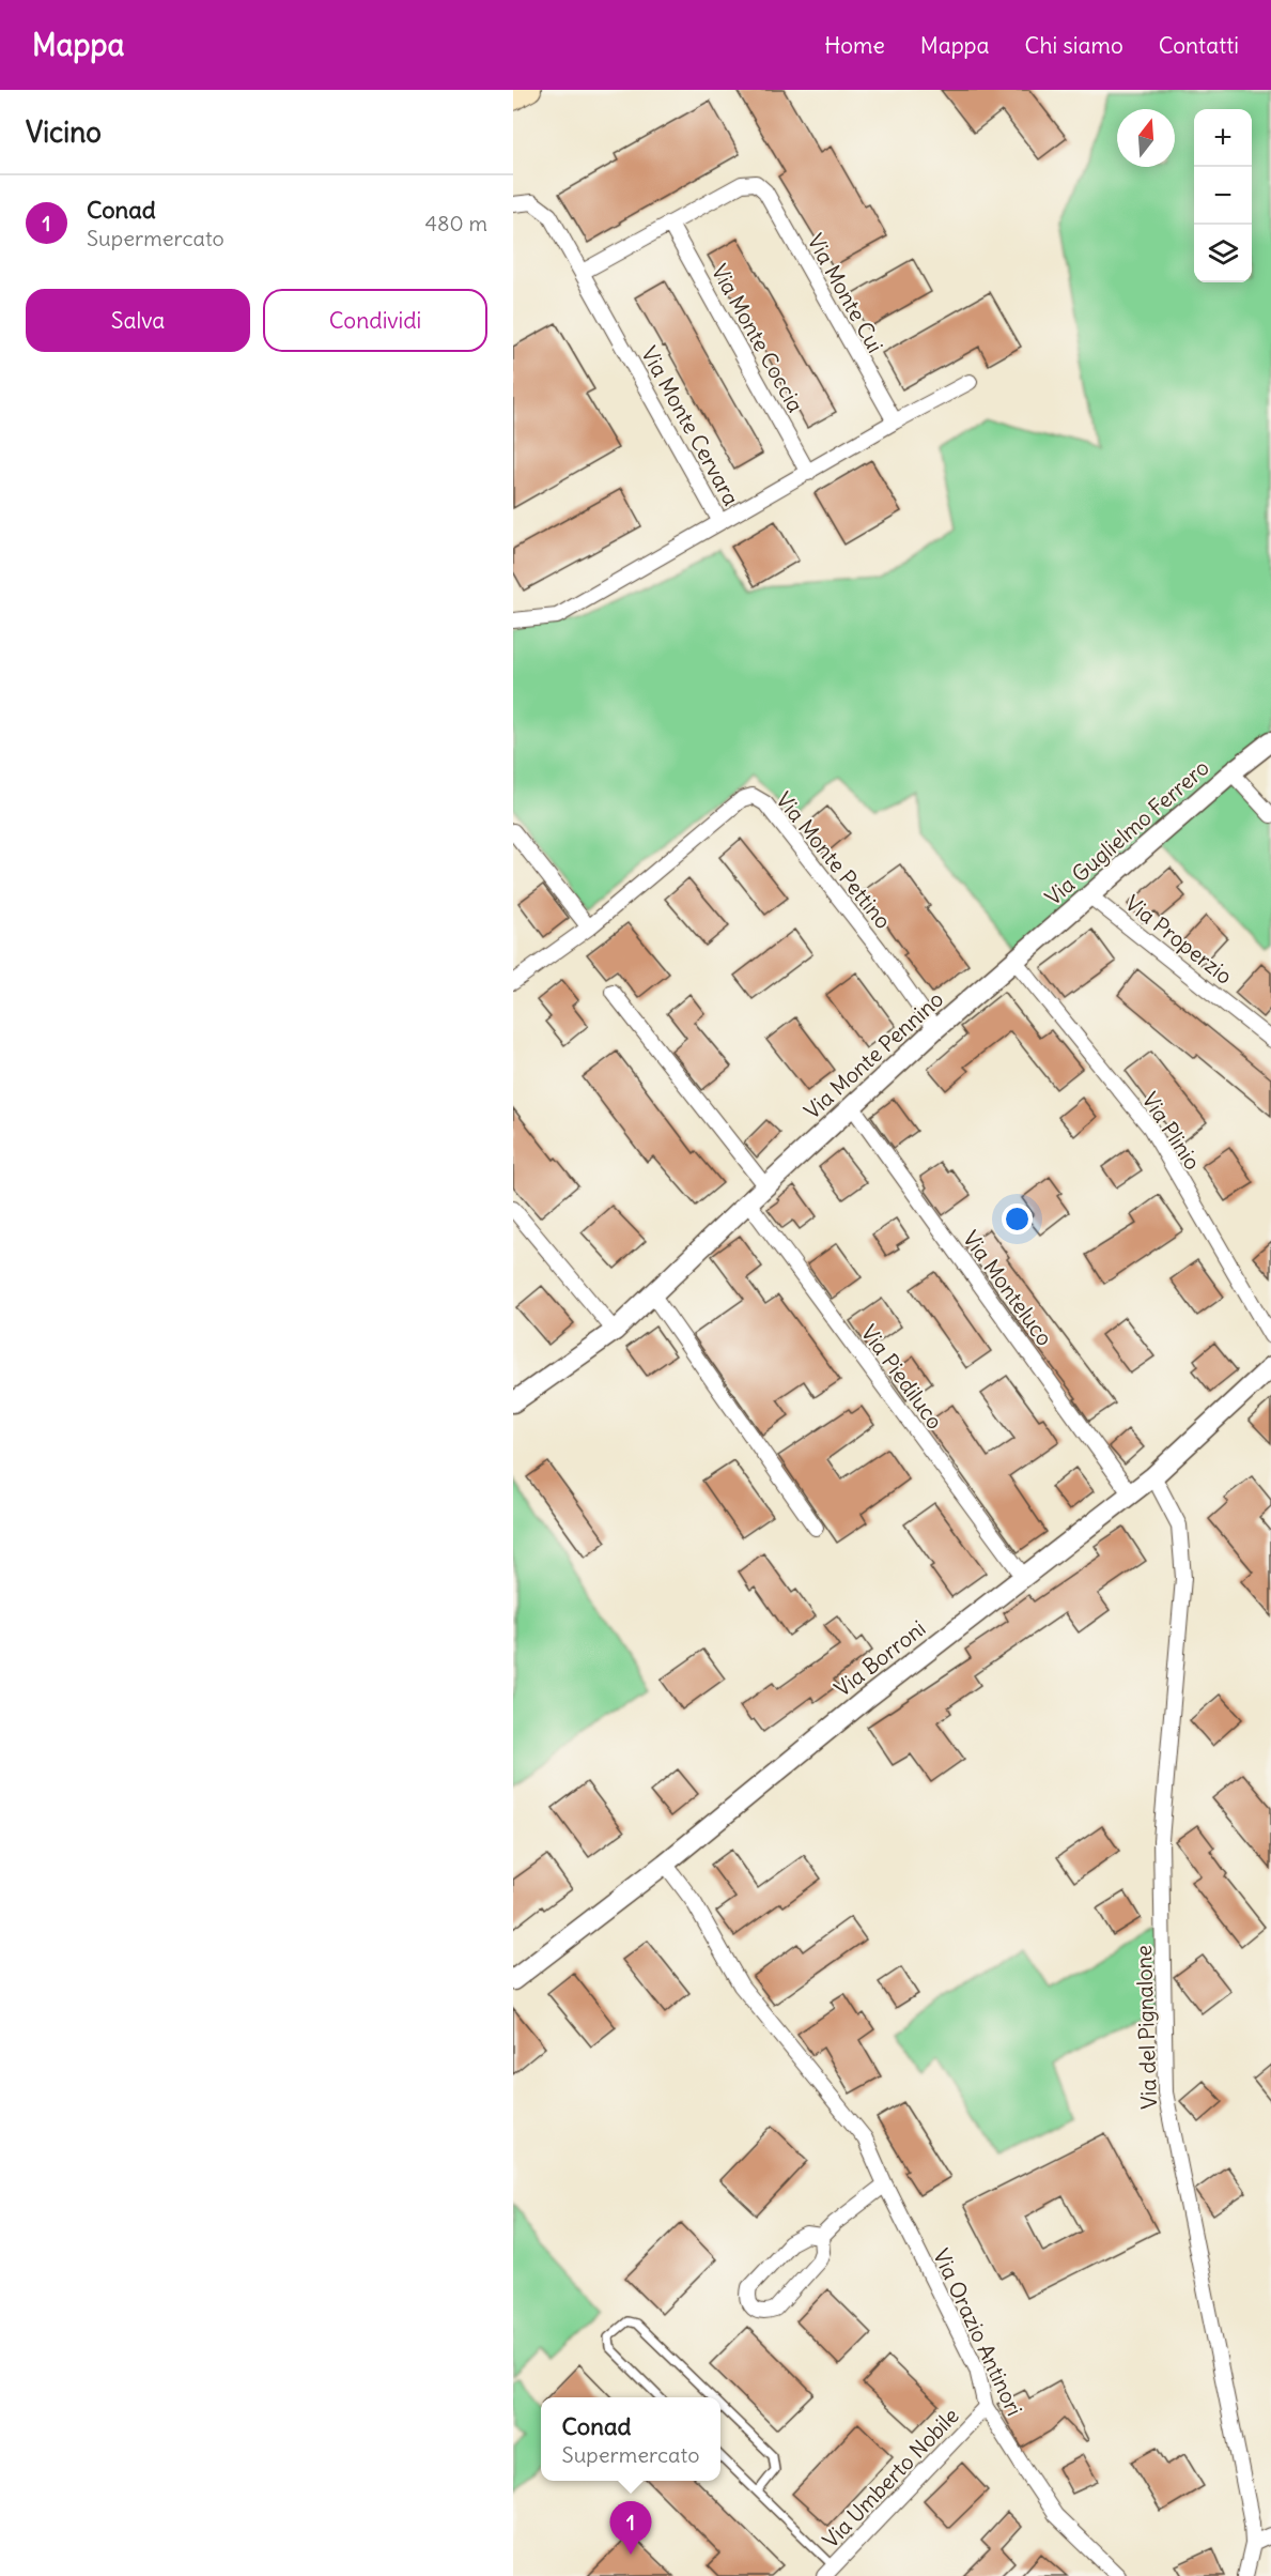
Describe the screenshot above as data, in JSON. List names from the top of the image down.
{
  "streets": {
    "street": [
      "Via Monte Cui",
      "Via Monte Coccia",
      "Via Monte Cervara",
      "Via Guglielmo Ferrero",
      "Via Monte Pettino",
      "Via Properzio",
      "Via Monte Pennino",
      "Via Plinio",
      "Via Monteluco",
      "Via Piediluco",
      "Via Borroni",
      "Via del Pignalone",
      "Via Orazio Antinori",
      "Via Umberto Nobile"
    ]
  },
  "crossings": [
    ["Via Monte Cui", "Via Monte Coccia"],
    ["Via Monte Cui", "Via Monte Cervara"],
    ["Via Guglielmo Ferrero", "Via Properzio"],
    ["Via Guglielmo Ferrero", "Via Monte Pennino"],
    ["Via Guglielmo Ferrero", "Via Plinio"],
    ["Via Monte Pettino", "Via Monte Pennino"],
    ["Via Monte Pennino", "Via Plinio"],
    ["Via Monte Pennino", "Via Monteluco"],
    ["Via Monte Pennino", "Via Piediluco"],
    ["Via Monteluco", "Via Borroni"],
    ["Via Piediluco", "Via Borroni"],
    ["Via Borroni", "Via del Pignalone"],
    ["Via Borroni", "Via Orazio Antinori"],
    ["Via Orazio Antinori", "Via Umberto Nobile"]
  ],
  "north": "top",
  "page": {
    "header": "Mappa",
    "nav": [
      "Home",
      "Mappa",
      "Chi siamo",
      "Contatti"
    ],
    "heading": "Vicino",
    "map_buttons": ["+", "−"],
    "list": [
      {
        "mark": "1",
        "name": "Conad",
        "note": "Supermercato",
        "value": "480 m"
      }
    ],
    "buttons": ["Salva", "Condividi"],
    "popup": ["Conad", "Supermercato"],
    "pins": "1"
  }
}
